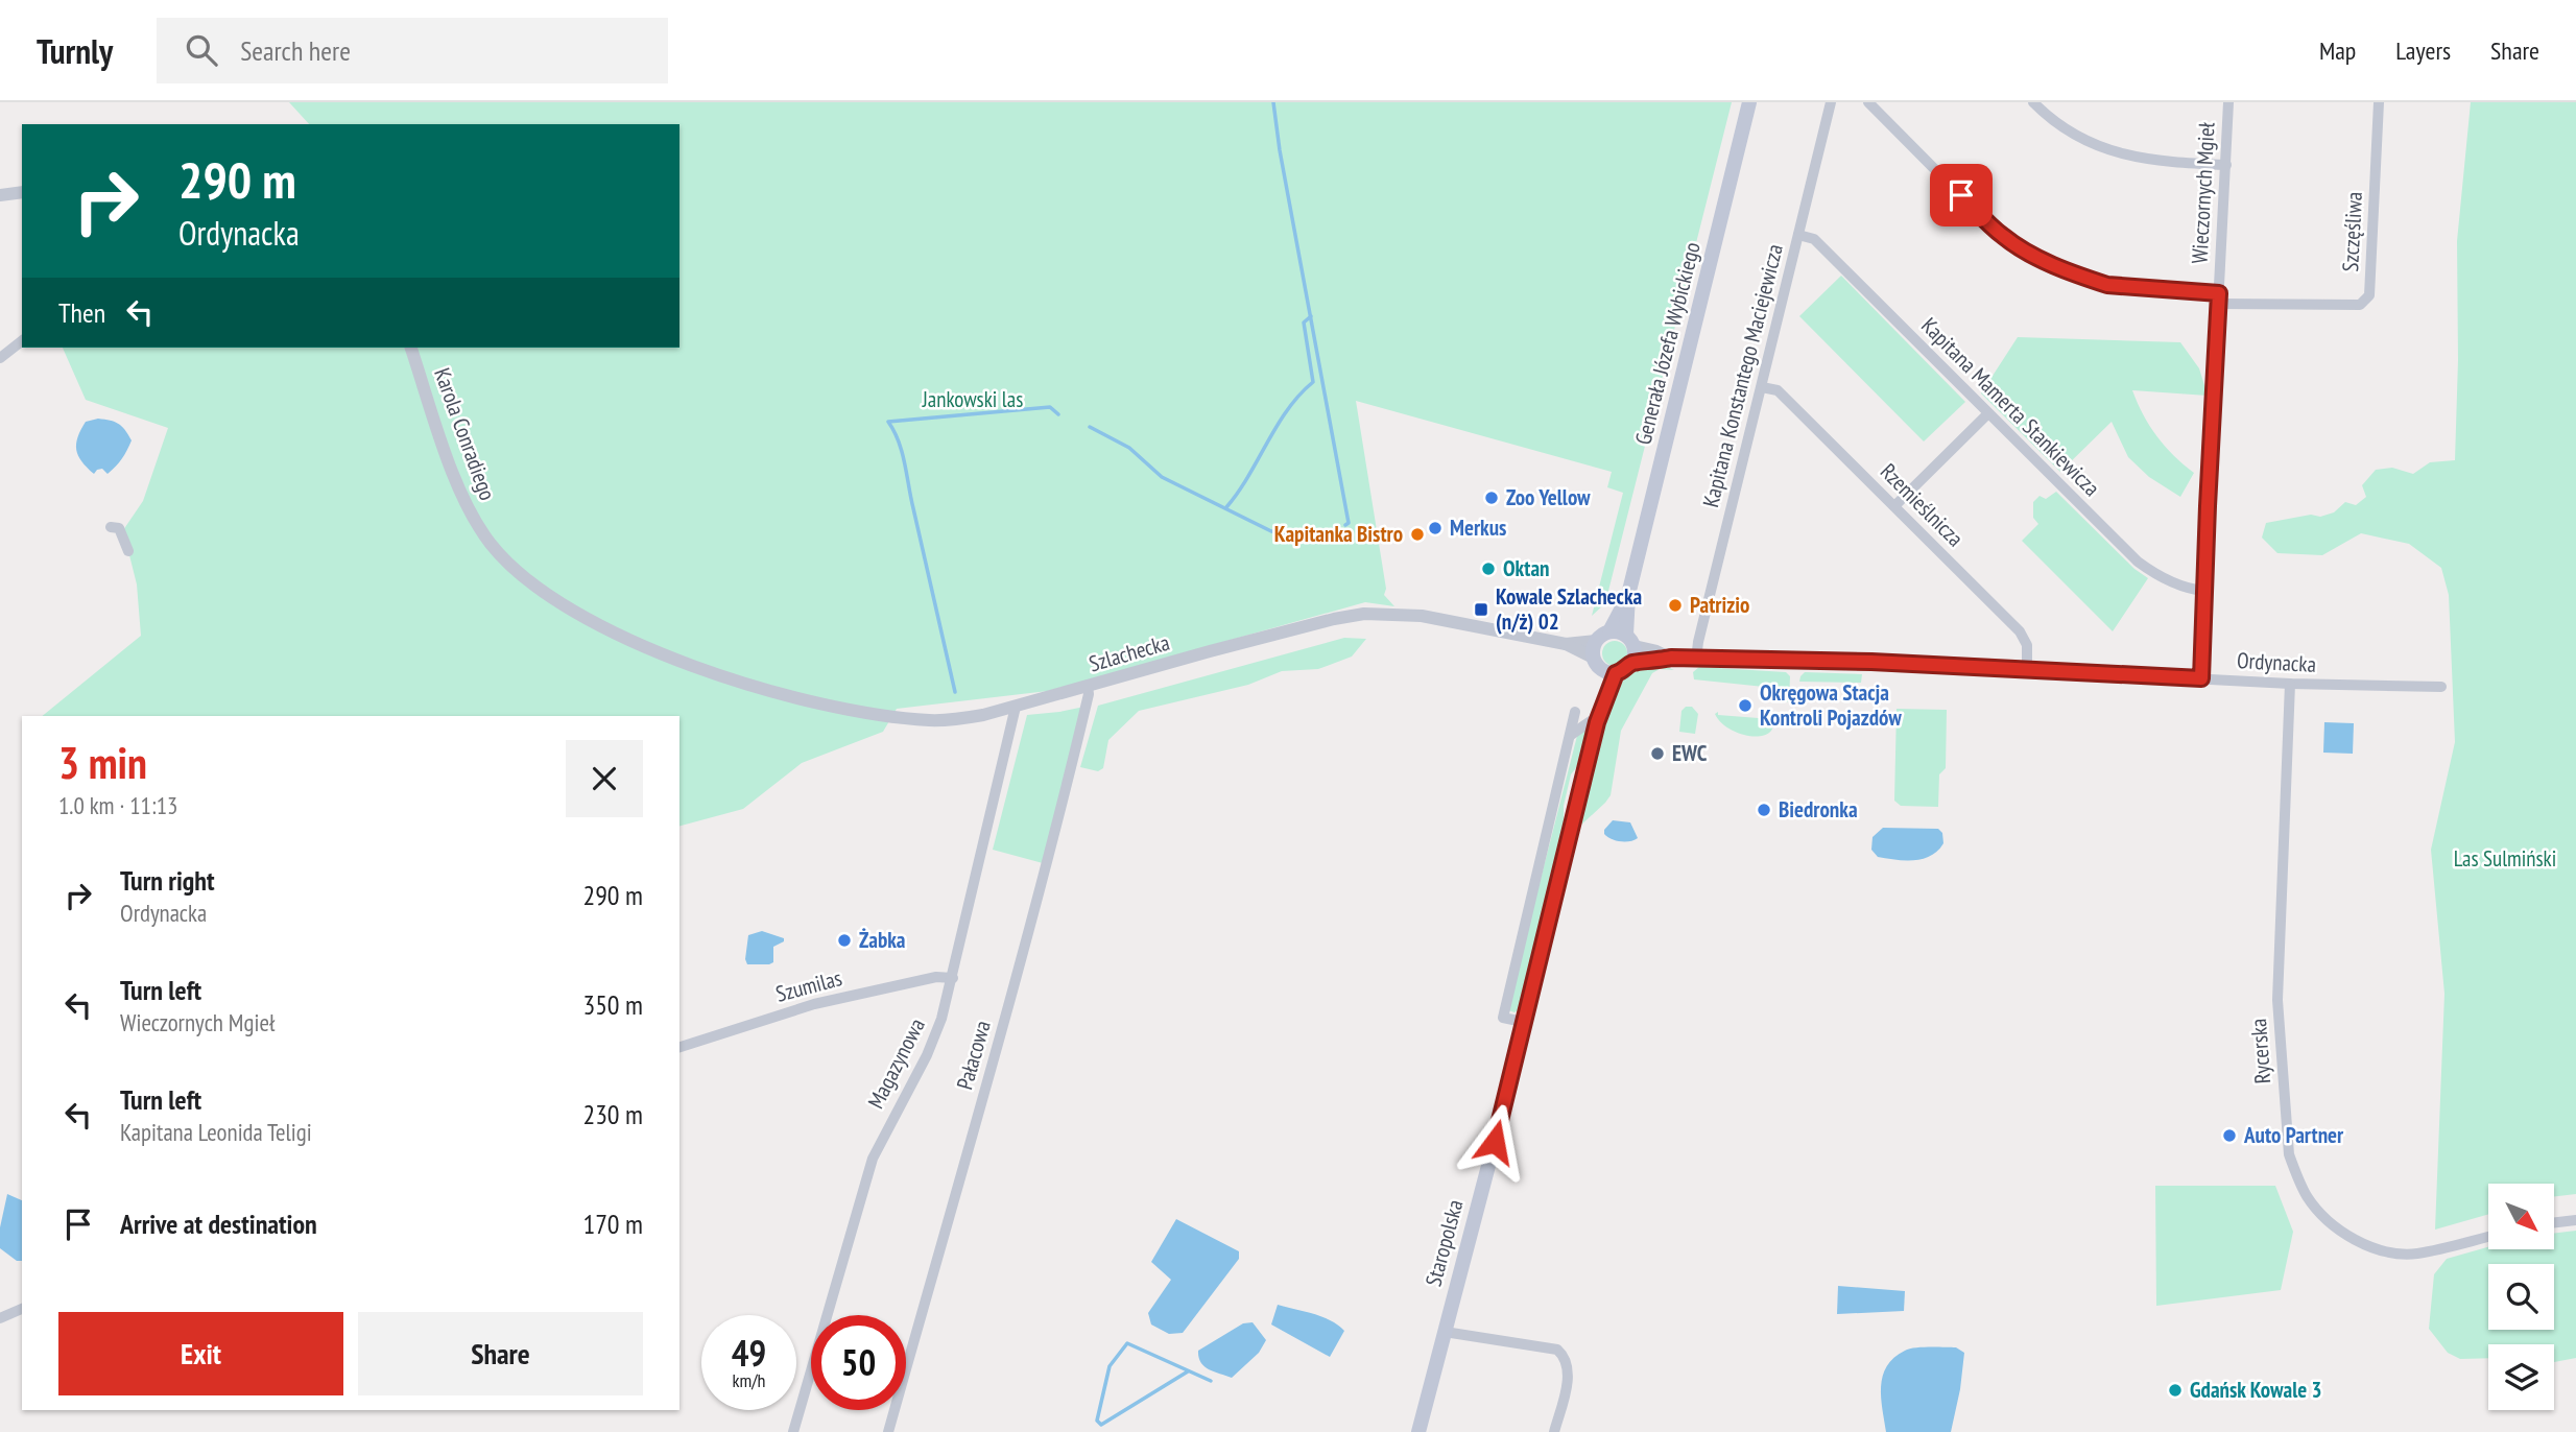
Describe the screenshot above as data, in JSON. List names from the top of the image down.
{
  "streets": {
    "main road": ["Generała Józefa Wybickiego", "Staropolska"],
    "street": [
      "Wieczornych Mgieł",
      "Szczęśliwa",
      "Kapitana Konstantego Maciejewicza",
      "Kapitana Mamerta Stankiewicza",
      "Karola Conradiego",
      "Rzemieślnicza",
      "Szlachecka",
      "Ordynacka",
      "Szumilas",
      "Rycerska",
      "Pałacowa",
      "Magazynowa"
    ]
  },
  "crossings": [
    ["Wieczornych Mgieł", "Szczęśliwa"],
    ["Wieczornych Mgieł", "Kapitana Mamerta Stankiewicza"],
    ["Wieczornych Mgieł", "Ordynacka"],
    ["Generała Józefa Wybickiego", "Szlachecka"],
    ["Generała Józefa Wybickiego", "Ordynacka"],
    ["Generała Józefa Wybickiego", "Staropolska"],
    ["Kapitana Konstantego Maciejewicza", "Kapitana Mamerta Stankiewicza"],
    ["Kapitana Konstantego Maciejewicza", "Rzemieślnicza"],
    ["Kapitana Konstantego Maciejewicza", "Ordynacka"],
    ["Karola Conradiego", "Szlachecka"],
    ["Rzemieślnicza", "Ordynacka"],
    ["Szlachecka", "Ordynacka"],
    ["Szlachecka", "Pałacowa"],
    ["Szlachecka", "Magazynowa"],
    ["Szlachecka", "Staropolska"],
    ["Ordynacka", "Rycerska"],
    ["Ordynacka", "Staropolska"],
    ["Szumilas", "Magazynowa"]
  ],
  "parks": ["Jankowski las", "Las Sulmiński"],
  "places": {
    "other": [
      "Zoo Yellow",
      "Merkus",
      "Kapitanka Bistro",
      "Oktan",
      "Patrizio",
      "Okręgowa Stacja Kontroli Pojazdów",
      "EWC",
      "Biedronka",
      "Żabka",
      "Auto Partner",
      "Gdańsk Kowale 3"
    ],
    "transit": ["Kowale Szlachecka (n/ż) 02"]
  },
  "north": "bottom right",
  "page": {
    "header": "Turnly",
    "search": "Search here",
    "nav": ["Map", "Layers", "Share"],
    "turn": ["290 m", "Ordynacka"],
    "then": "Then",
    "heading": ["3 min", "1.0 km · 11:13"],
    "list": [
      {
        "name": "Turn right",
        "note": "Ordynacka",
        "value": "290 m"
      },
      {
        "name": "Turn left",
        "note": "Wieczornych Mgieł",
        "value": "350 m"
      },
      {
        "name": "Turn left",
        "note": "Kapitana Leonida Teligi",
        "value": "230 m"
      },
      {
        "name": "Arrive at destination",
        "value": "170 m"
      }
    ],
    "buttons": ["Exit", "Share"],
    "speed": "49 km/h",
    "limit": "50"
  }
}
